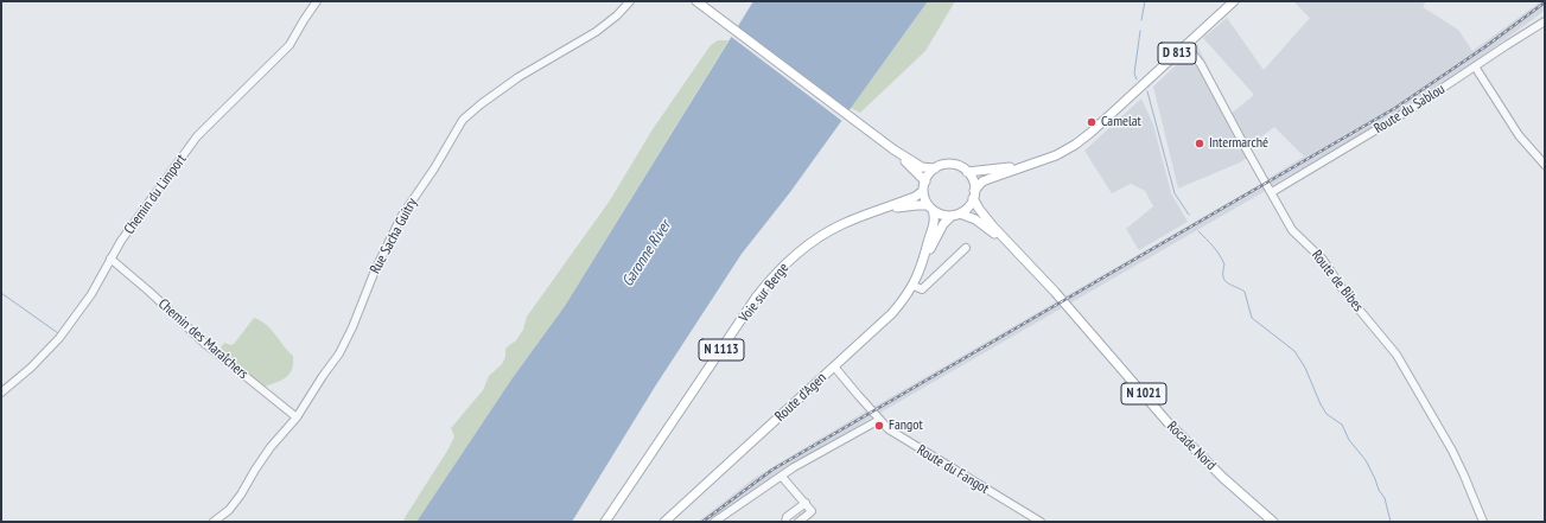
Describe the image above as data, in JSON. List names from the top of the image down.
{
  "streets": {
    "main road": [
      "D 813",
      "Voie sur Berge",
      "N 1113",
      "N 1021",
      "Route d'Agen",
      "Rocade Nord"
    ],
    "street": [
      "Route du Sablou",
      "Chemin du Limport",
      "Rue Sacha Guitry",
      "Route de Bibes",
      "Chemin des Maraîchers",
      "Route du Fangot"
    ]
  },
  "crossings": [
    ["D 813", "Route de Bibes"],
    ["D 813", "N 1113"],
    ["D 813", "N 1021"],
    ["D 813", "Route d'Agen"],
    ["Route du Sablou", "Route de Bibes"],
    ["Chemin du Limport", "Chemin des Maraîchers"],
    ["Rue Sacha Guitry", "Chemin des Maraîchers"],
    ["Voie sur Berge", "N 1113"],
    ["N 1113", "N 1021"],
    ["N 1113", "Route d'Agen"],
    ["N 1021", "Route d'Agen"],
    ["N 1021", "Rocade Nord"],
    ["Route d'Agen", "Route du Fangot"]
  ],
  "water": ["Garonne River"],
  "places": ["Camelat", "Intermarché", "Fangot"]
}
